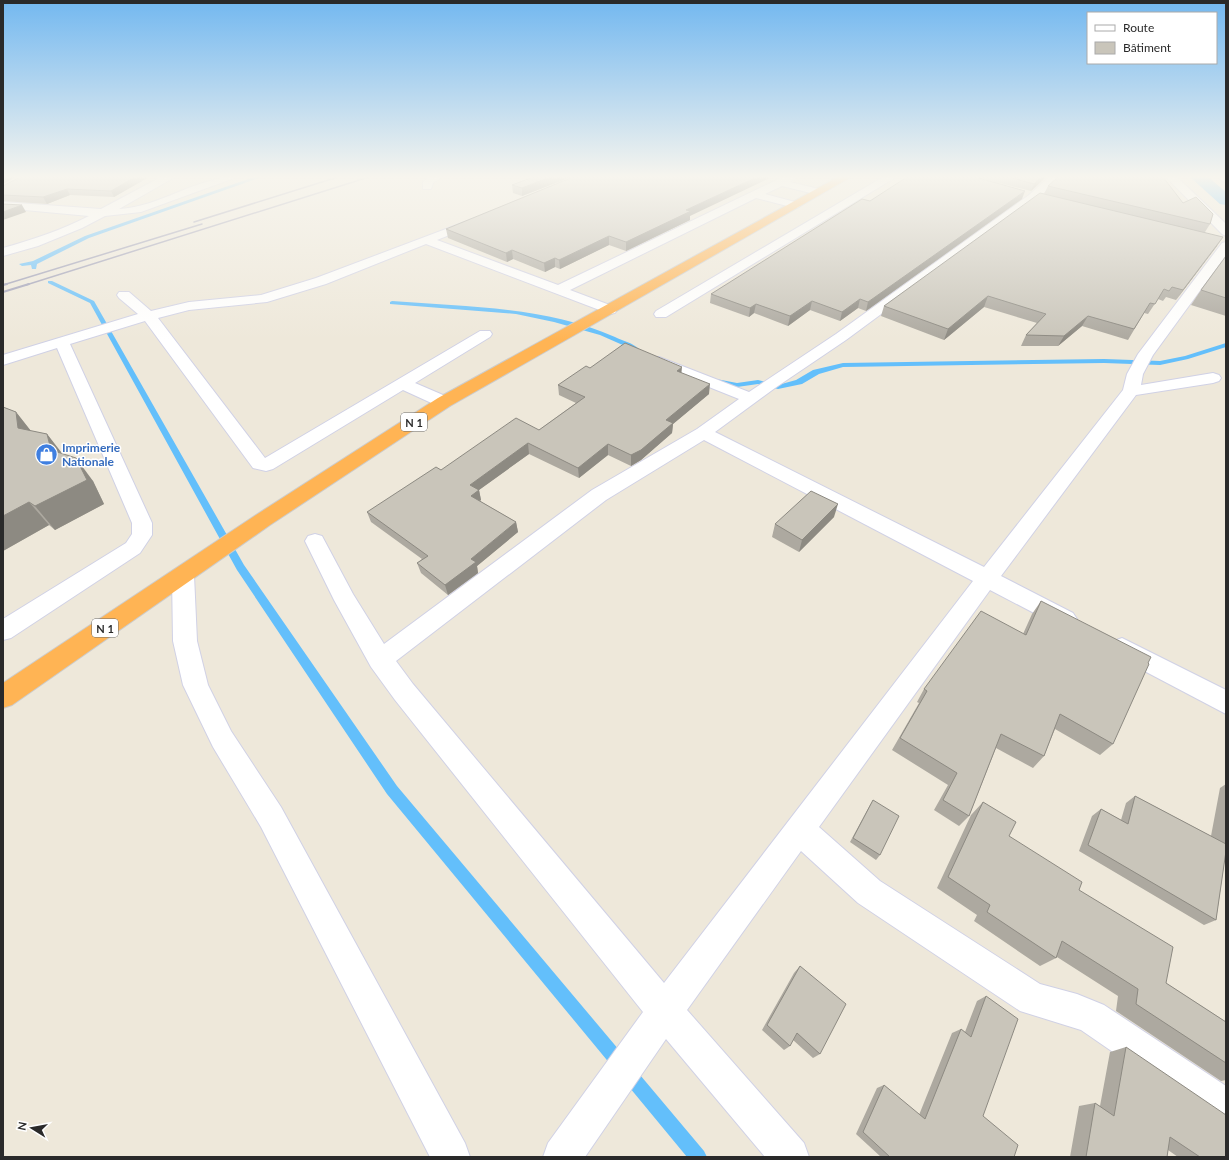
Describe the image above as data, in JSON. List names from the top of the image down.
{
  "streets": {
    "highway": ["N 1"]
  },
  "places": {
    "shop": ["Imprimerie Nationale"]
  },
  "legend": ["Route", "Bâtiment"],
  "north": "left"
}
